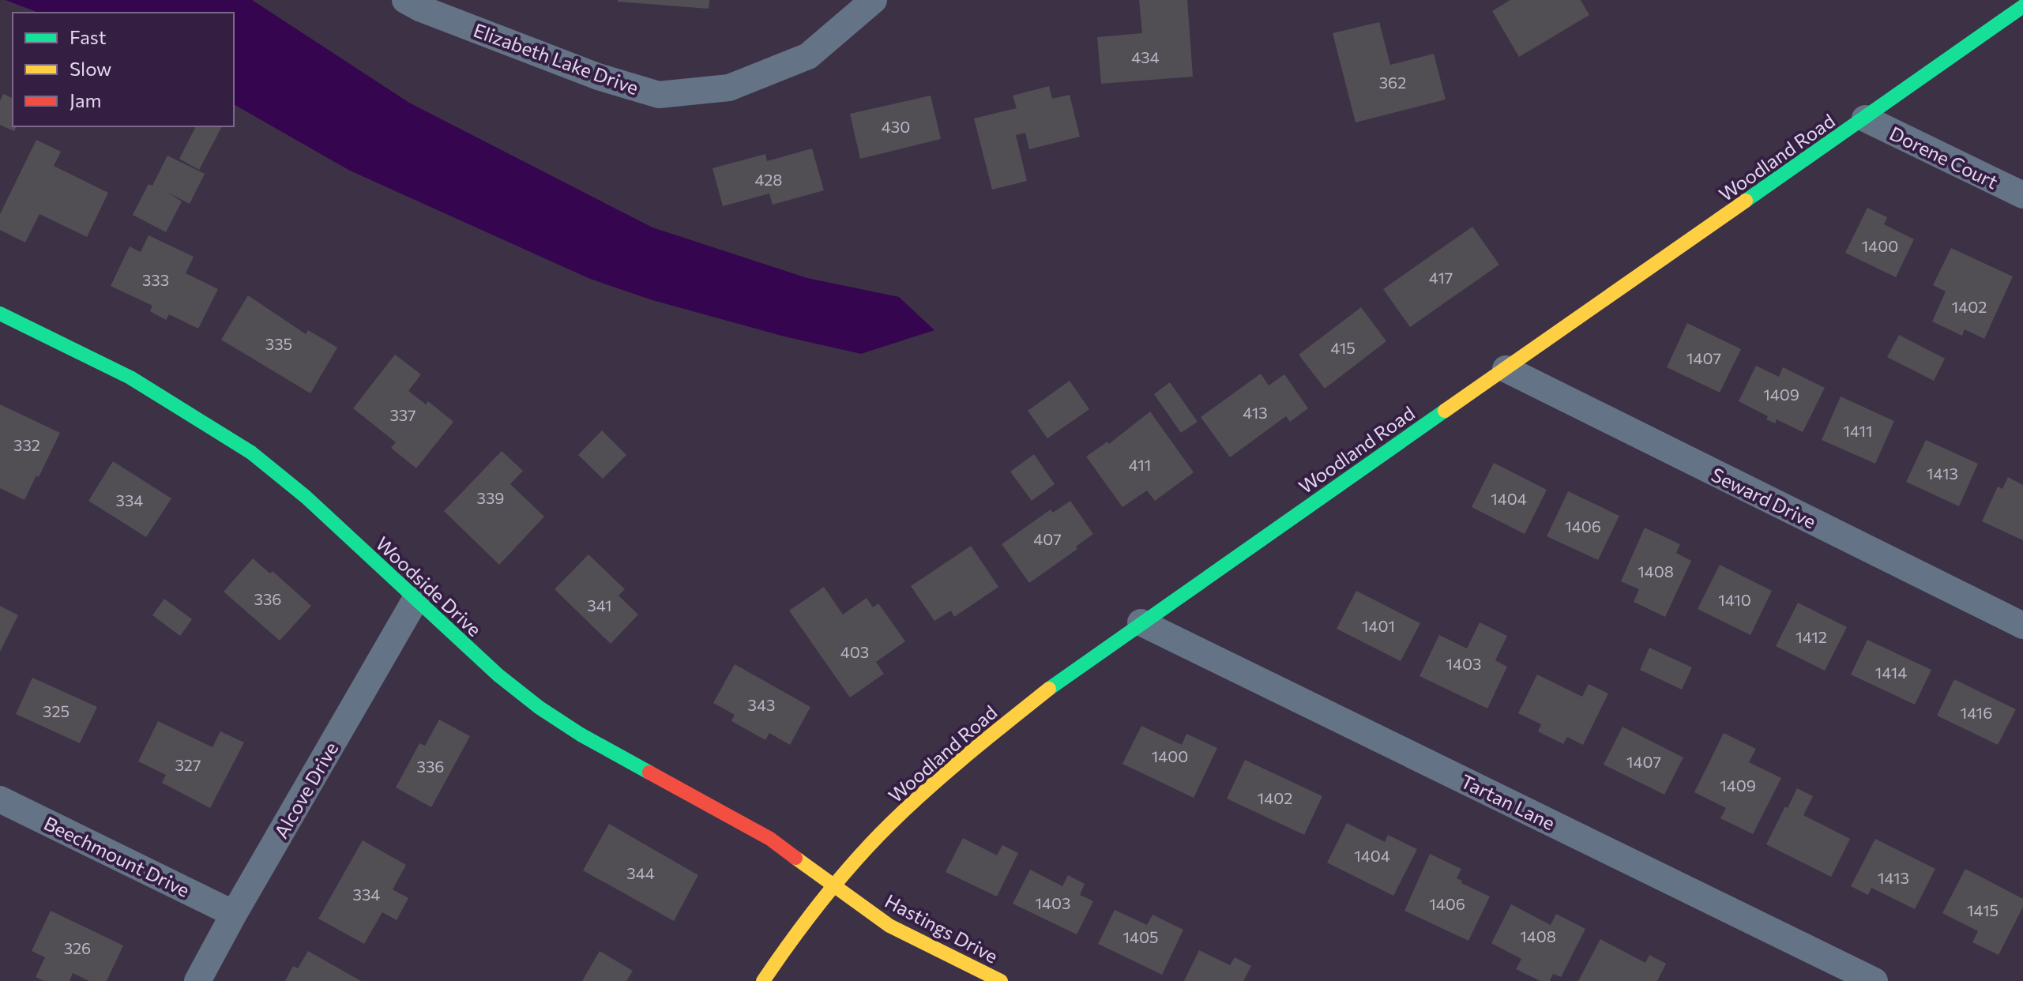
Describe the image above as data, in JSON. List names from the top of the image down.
{
  "streets": {
    "main road": ["Woodland Road", "Woodside Drive", "Hastings Drive"],
    "street": [
      "Elizabeth Lake Drive",
      "Dorene Court",
      "Seward Drive",
      "Alcove Drive",
      "Tartan Lane",
      "Beechmount Drive"
    ]
  },
  "crossings": [
    ["Woodland Road", "Dorene Court"],
    ["Woodland Road", "Seward Drive"],
    ["Woodland Road", "Woodside Drive"],
    ["Woodland Road", "Tartan Lane"],
    ["Woodland Road", "Hastings Drive"],
    ["Woodside Drive", "Alcove Drive"],
    ["Woodside Drive", "Hastings Drive"],
    ["Alcove Drive", "Beechmount Drive"]
  ],
  "house_numbers": [
    "434",
    "362",
    "430",
    "428",
    "1400",
    "417",
    "333",
    "1402",
    "335",
    "415",
    "1407",
    "1409",
    "413",
    "337",
    "1411",
    "332",
    "411",
    "1413",
    "339",
    "1404",
    "334",
    "1406",
    "407",
    "1408",
    "336",
    "1410",
    "341",
    "1401",
    "1412",
    "403",
    "1403",
    "1414",
    "343",
    "325",
    "1416",
    "1400",
    "1407",
    "327",
    "336",
    "1409",
    "1402",
    "1404",
    "344",
    "1413",
    "334",
    "1403",
    "1406",
    "1415",
    "1408",
    "1405",
    "326"
  ],
  "legend": ["Fast", "Slow", "Jam"]
}
